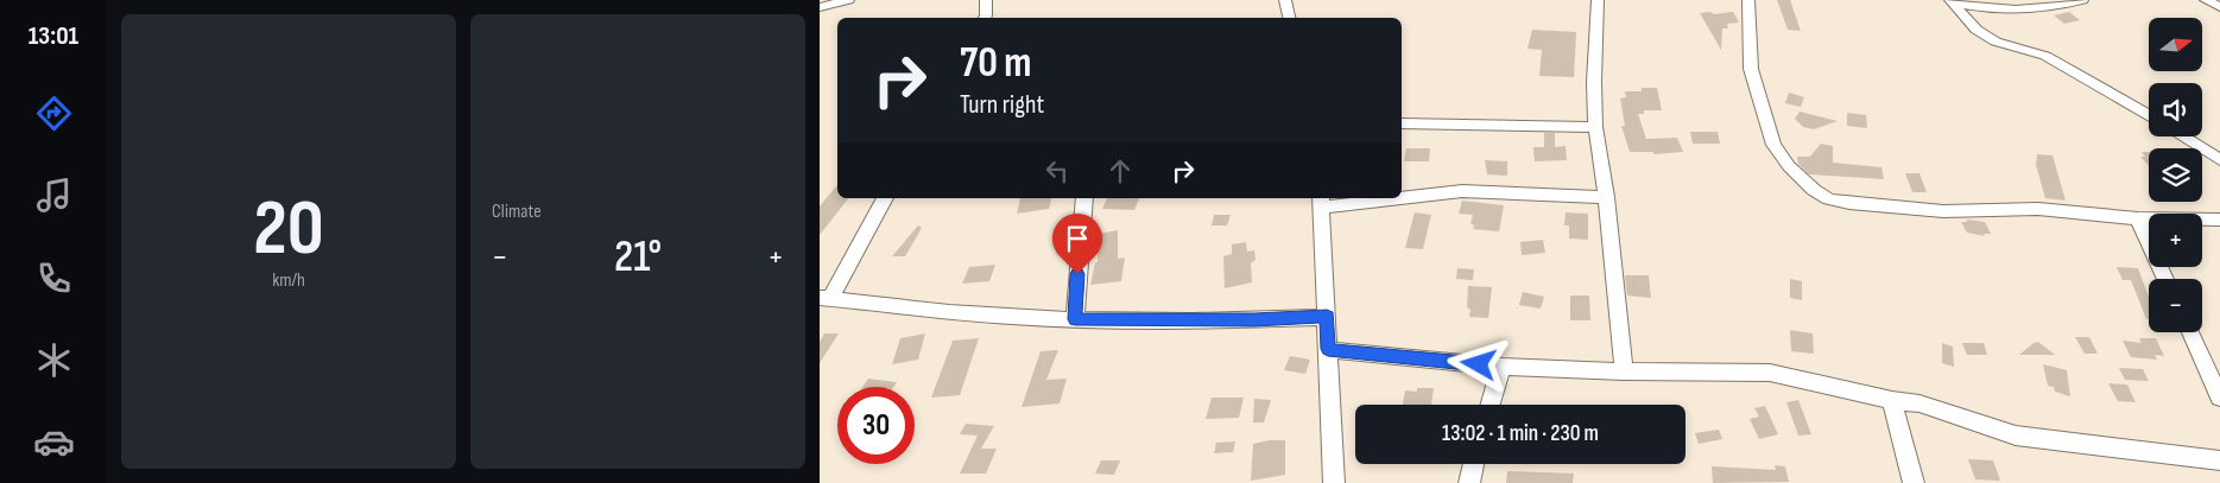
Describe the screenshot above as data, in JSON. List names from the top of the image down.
{
  "north": "right",
  "page": {
    "tabs": "13:01",
    "tile": [
      ["20", "km/h"],
      "Climate"
    ],
    "map_buttons": ["+", "−"],
    "turn": ["70 m", "Turn right"],
    "heat": ["−", "21°", "+"],
    "limit": "30",
    "trip": "13:02 · 1 min · 230 m"
  }
}
